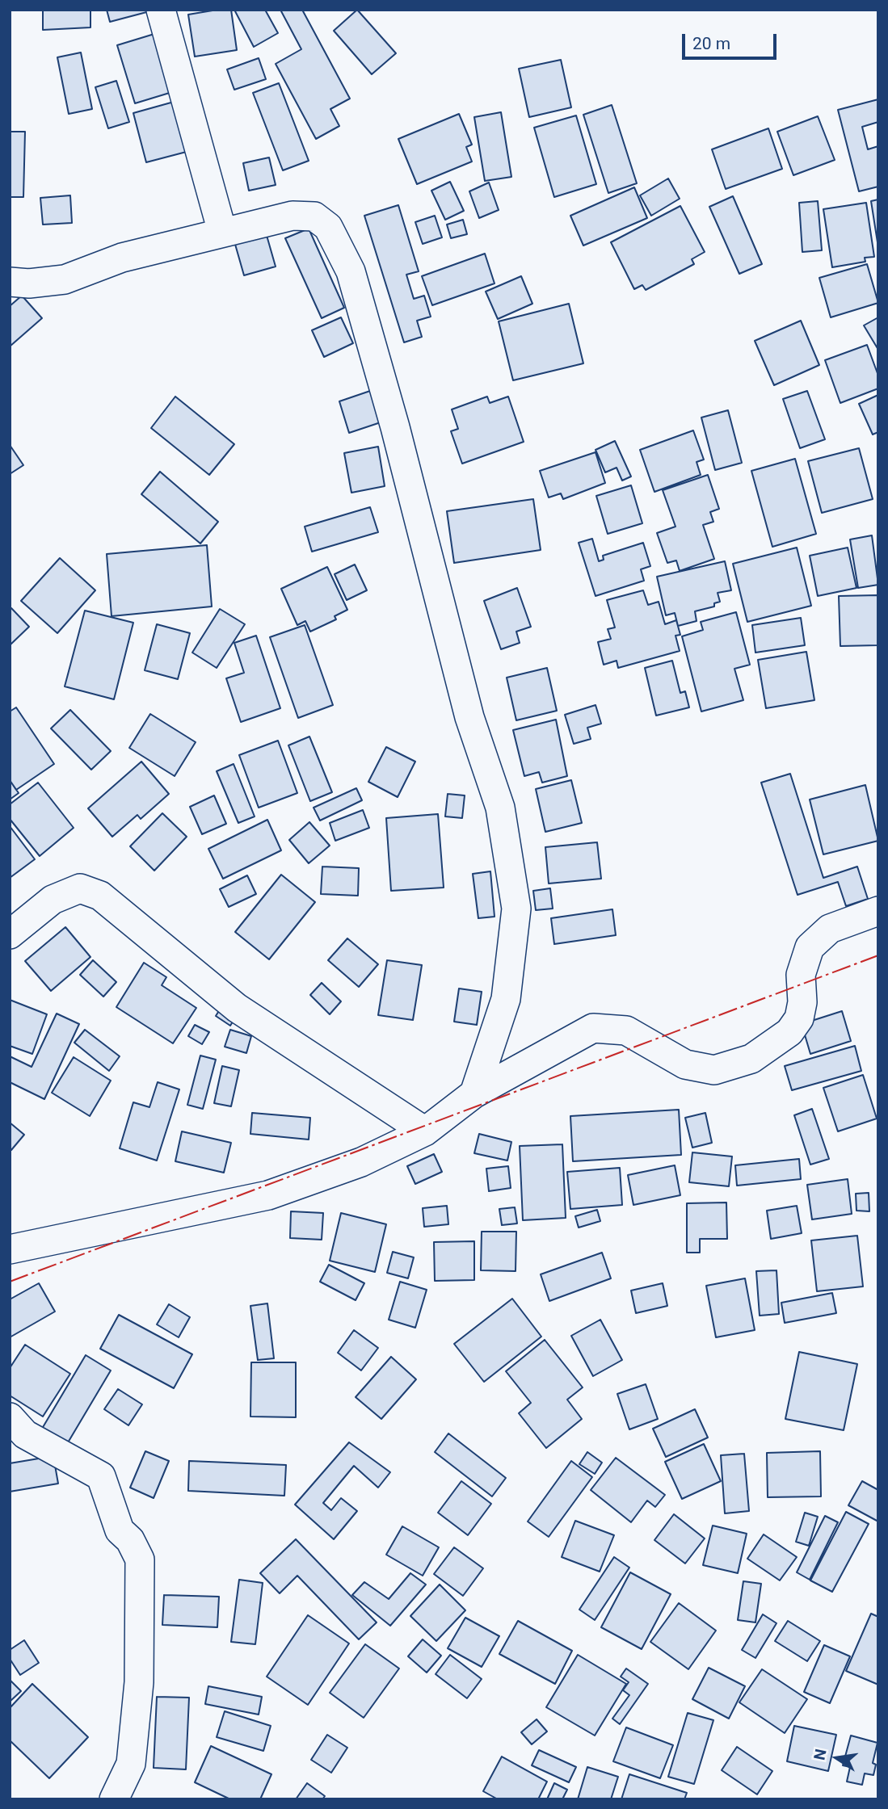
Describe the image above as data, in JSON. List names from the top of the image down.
{
  "scale_bar": "20 m",
  "north": "left"
}
